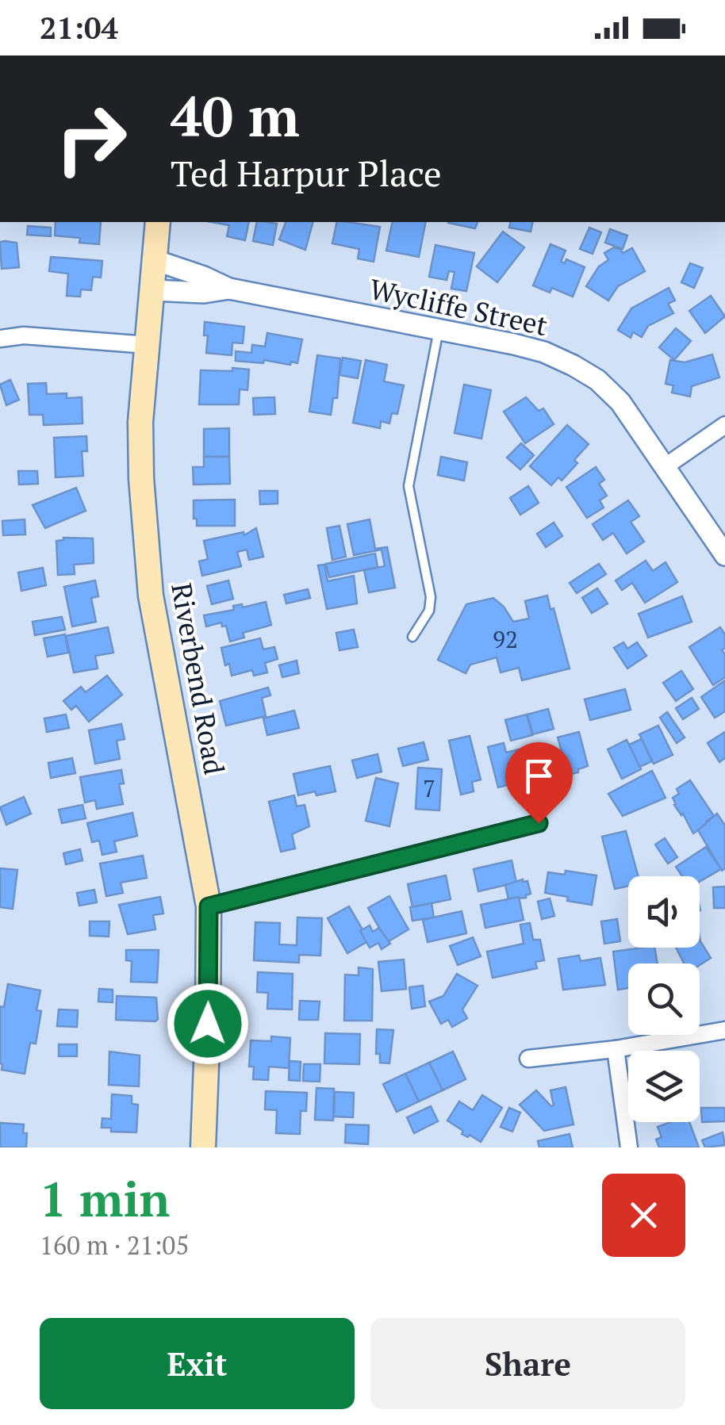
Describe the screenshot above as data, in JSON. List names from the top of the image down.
{
  "streets": {
    "main road": ["Riverbend Road"],
    "street": ["Wycliffe Street"]
  },
  "crossings": [
    ["Wycliffe Street", "Riverbend Road"]
  ],
  "house_numbers": ["92", "7"],
  "page": {
    "status": "21:04",
    "turn": ["40 m", "Ted Harpur Place"],
    "heading": ["1 min", "160 m · 21:05"],
    "buttons": ["Exit", "Share"]
  }
}
